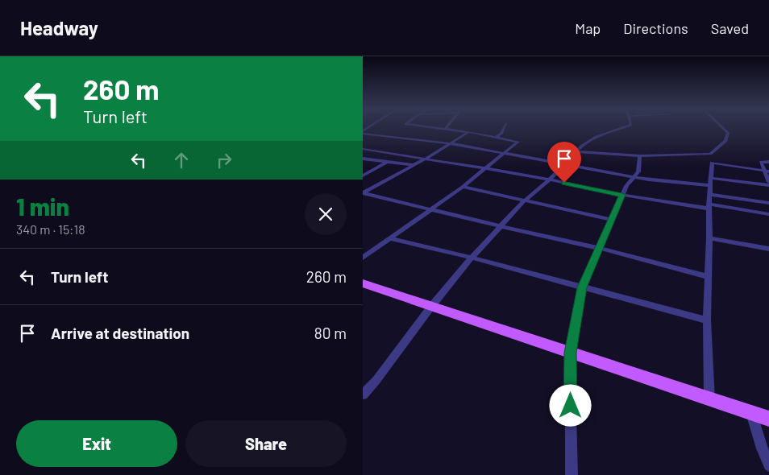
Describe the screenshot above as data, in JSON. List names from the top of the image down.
{
  "page": {
    "header": "Headway",
    "nav": ["Map", "Directions", "Saved"],
    "turn": ["260 m", "Turn left"],
    "heading": ["1 min", "340 m · 15:18"],
    "list": [
      {
        "name": "Turn left",
        "value": "260 m"
      },
      {
        "name": "Arrive at destination",
        "value": "80 m"
      }
    ],
    "buttons": ["Exit", "Share"]
  }
}
